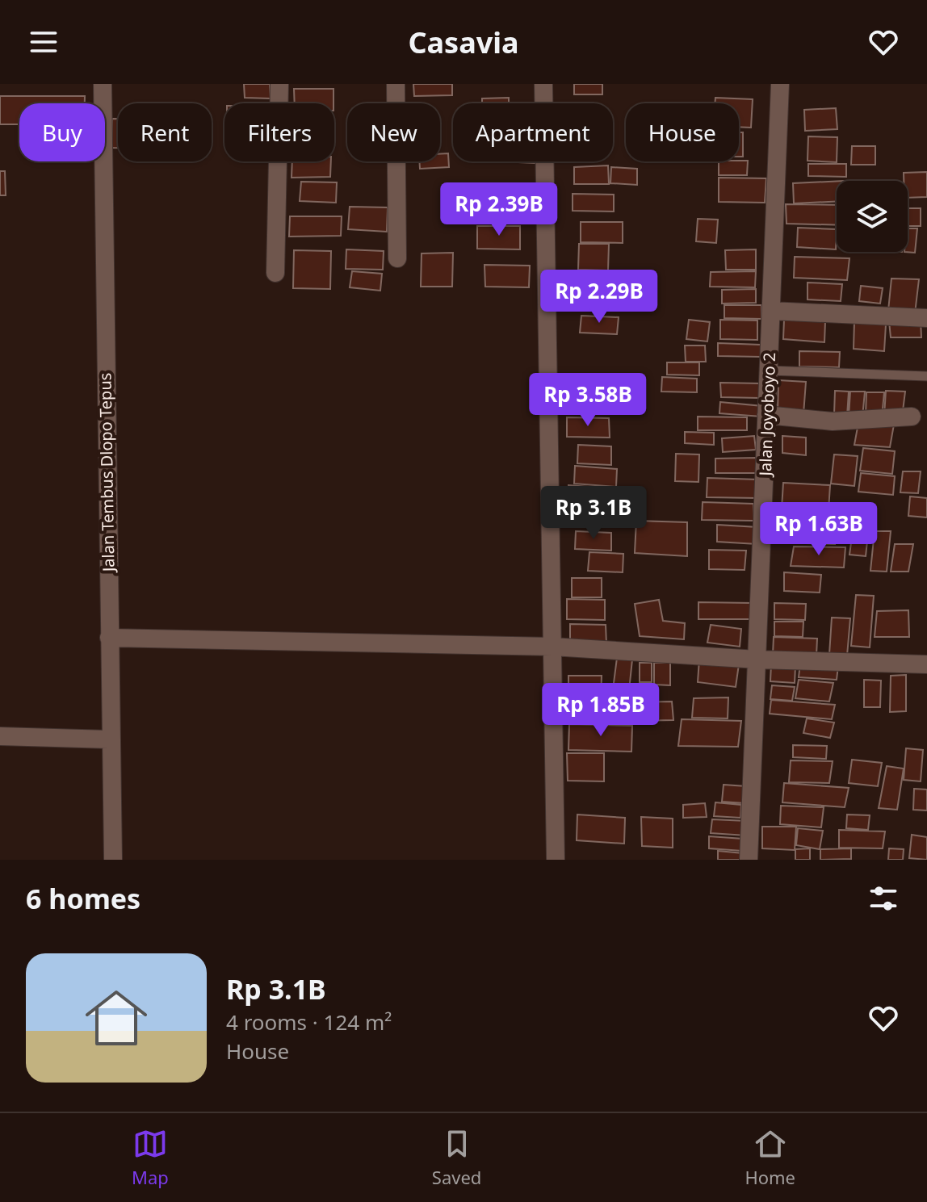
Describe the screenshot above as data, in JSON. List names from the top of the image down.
{
  "streets": {
    "street": ["Jalan Joyoboyo 2", "Jalan Tembus Dlopo Tepus"]
  },
  "page": {
    "header": "Casavia",
    "chip": [
      "Buy",
      "Rent",
      "Filters",
      "New",
      "Apartment",
      "House"
    ],
    "price": [
      "Rp 2.39B",
      "Rp 2.29B",
      "Rp 3.58B",
      "Rp 3.1B",
      "Rp 1.63B",
      "Rp 1.85B"
    ],
    "heading": "6 homes",
    "list": [
      {
        "name": "Rp 3.1B",
        "note": "4 rooms · 124 m² · House"
      }
    ],
    "tabs": ["Map", "Saved", "Home"]
  }
}
